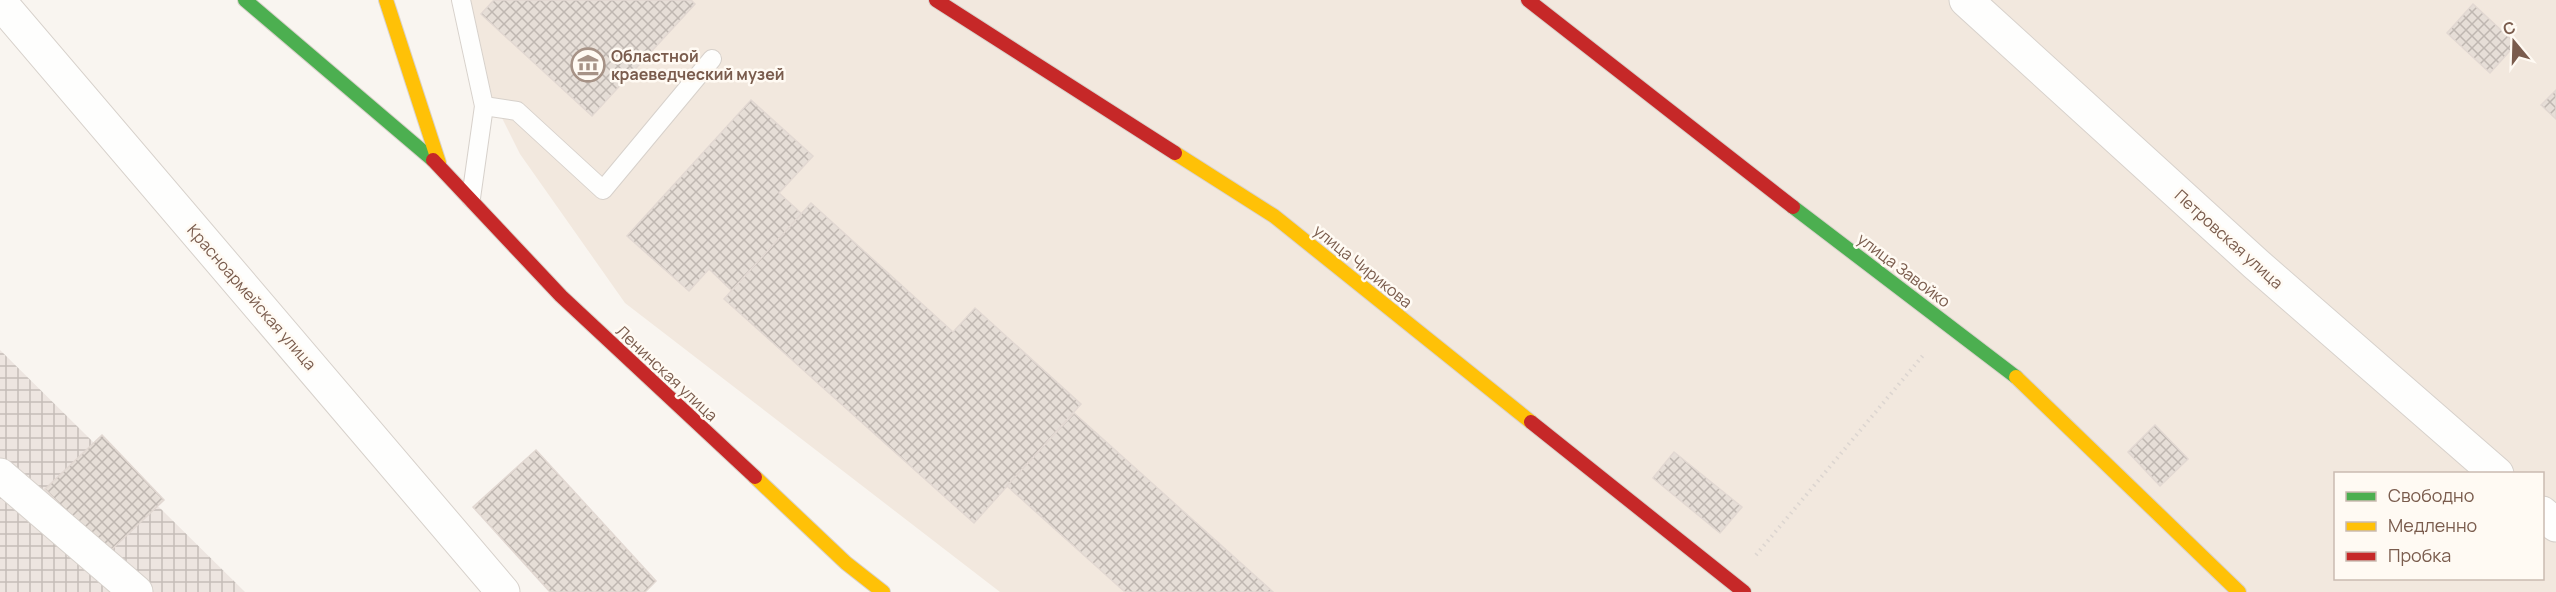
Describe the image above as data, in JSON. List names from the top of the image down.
{
  "streets": {
    "street": [
      "Петровская улица",
      "улица Чирикова",
      "улица Завойко",
      "Красноармейская улица",
      "Ленинская улица"
    ]
  },
  "places": {
    "museum": ["Областной краеведческий музей"]
  },
  "legend": ["Свободно", "Медленно", "Пробка"],
  "north": "top"
}
